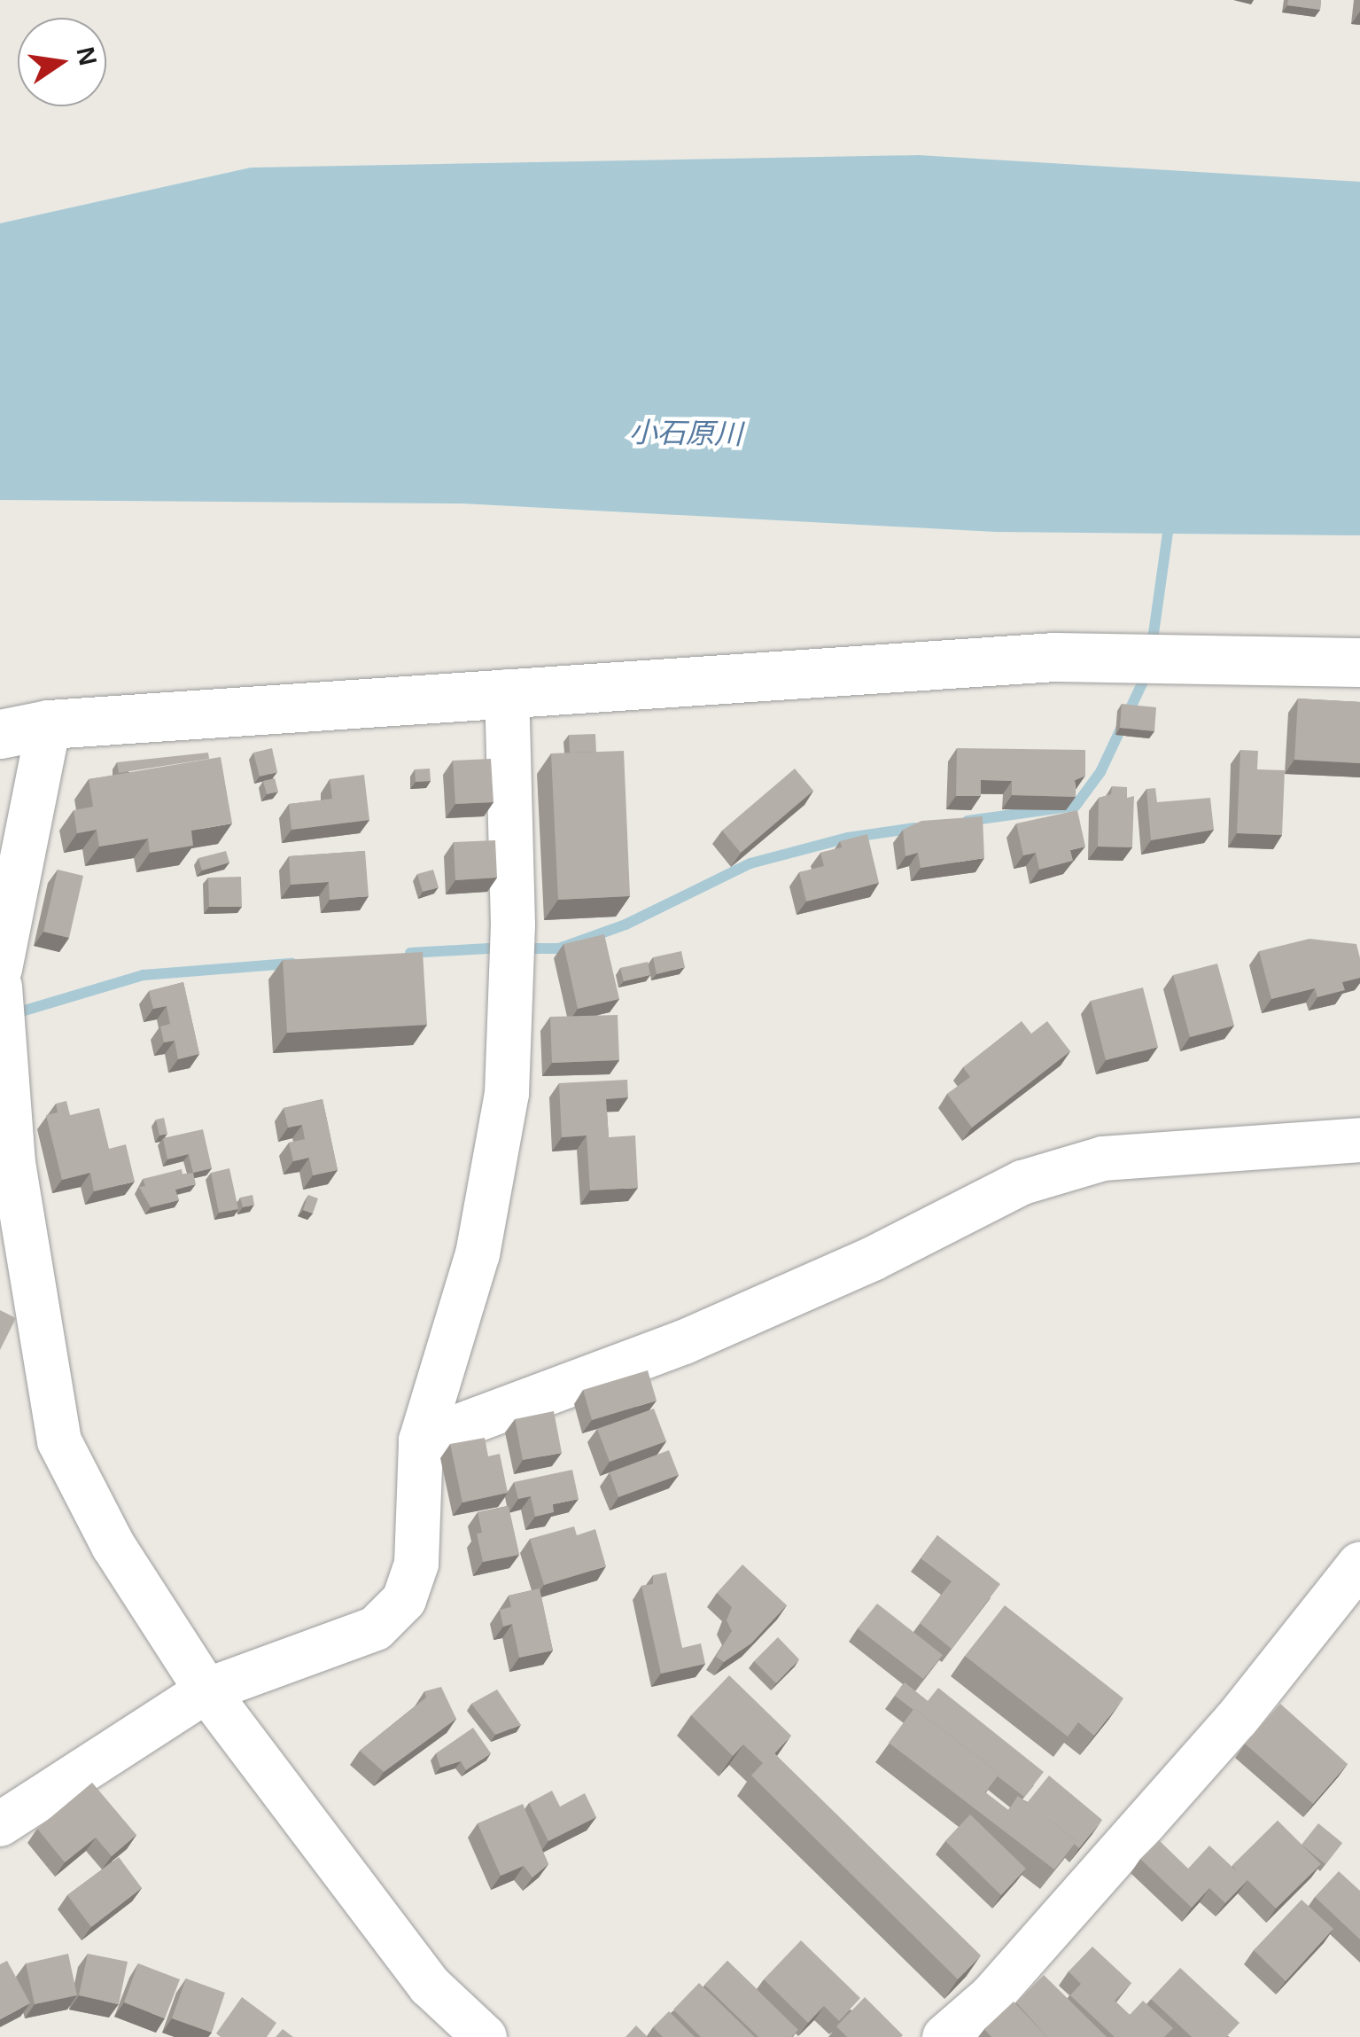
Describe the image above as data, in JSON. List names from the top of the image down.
{
  "water": ["小石原川"],
  "north": "right"
}
